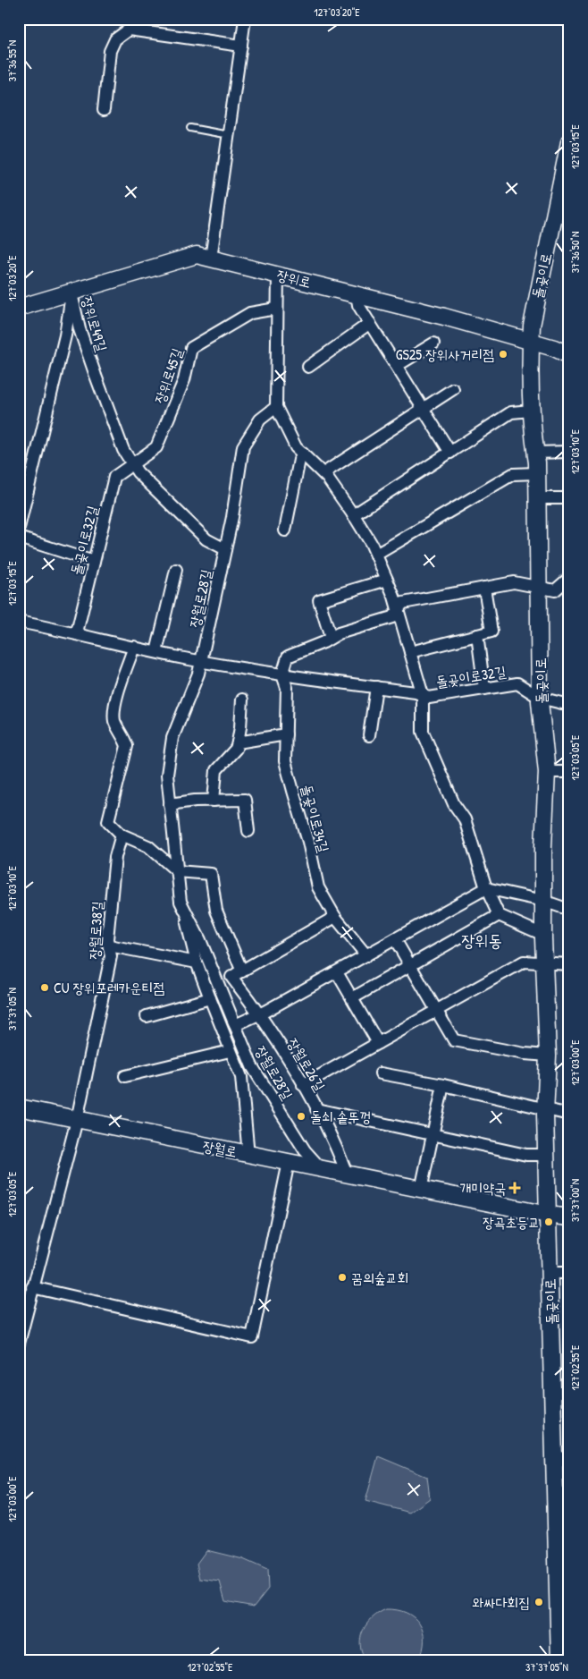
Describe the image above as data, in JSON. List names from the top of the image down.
{
  "streets": {
    "main road": ["돌곶이로", "장위로", "장월로"],
    "street": [
      "장위로49길",
      "장위로45길",
      "돌곶이로32길",
      "장월로28길",
      "돌곶이로34길",
      "장월로38길",
      "장월로26길"
    ]
  },
  "crossings": [
    ["돌곶이로", "장위로"],
    ["돌곶이로", "돌곶이로32길"],
    ["돌곶이로", "장월로"],
    ["장위로", "장위로49길"],
    ["장위로49길", "장위로45길"],
    ["장위로49길", "돌곶이로32길"],
    ["장위로49길", "장월로28길"],
    ["장위로45길", "돌곶이로32길"],
    ["돌곶이로32길", "장월로28길"],
    ["돌곶이로32길", "돌곶이로34길"],
    ["장월로28길", "장월로"],
    ["장월로38길", "장월로"],
    ["장월로26길", "장월로"]
  ],
  "districts": ["장위동"],
  "places": {
    "other": [
      "GS25 장위사거리점",
      "CU 장위포레카운티점",
      "돌쇠 솥뚜껑",
      "장곡초등교",
      "꿈의숲교회",
      "와싸다회집"
    ],
    "health": ["개미약국"]
  },
  "coordinates": [
    "127°03'20\"E",
    "37°36'55\"N",
    "127°03'15\"E",
    "37°36'50\"N",
    "127°03'10\"E",
    "127°03'05\"E",
    "37°37'05\"N",
    "127°03'00\"E",
    "37°37'00\"N",
    "127°02'55\"E"
  ]
}
